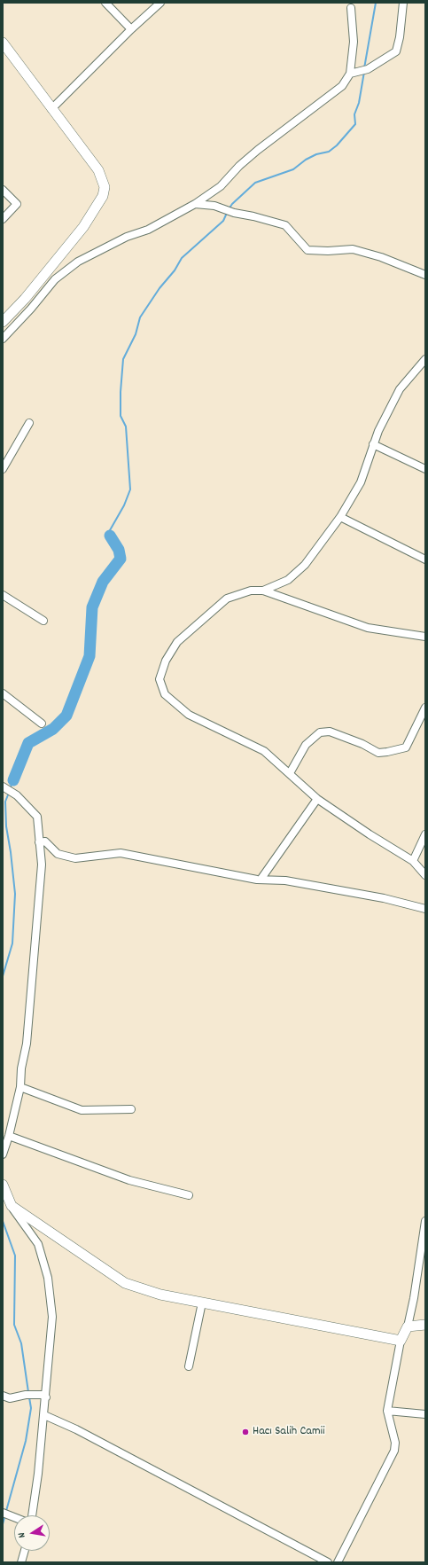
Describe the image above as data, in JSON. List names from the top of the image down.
{
  "places": ["Hacı Salih Camii"],
  "north": "left"
}
